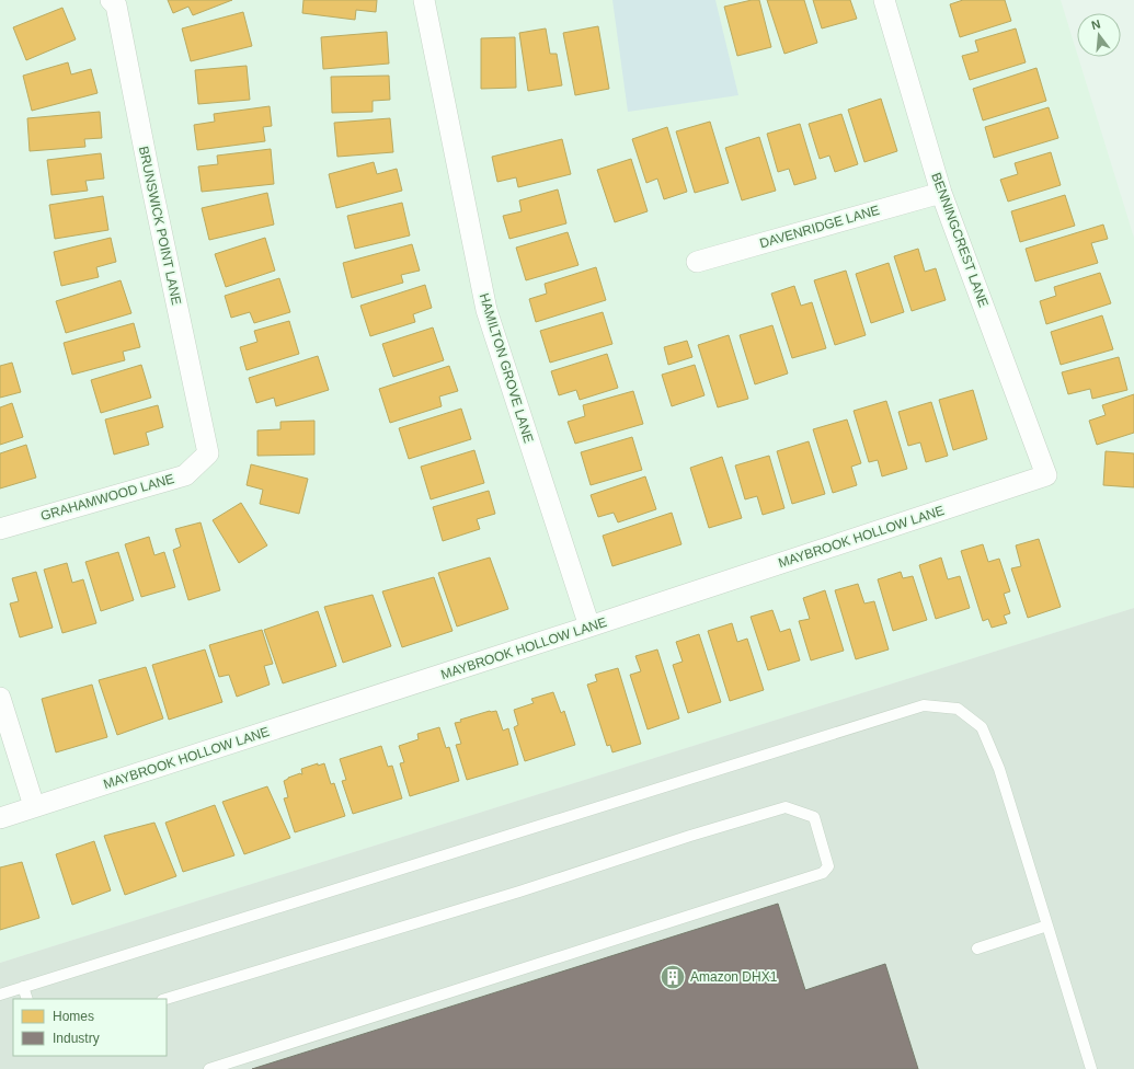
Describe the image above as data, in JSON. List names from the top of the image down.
{
  "streets": {
    "street": [
      "BRUNSWICK POINT LANE",
      "DAVENRIDGE LANE",
      "BENNINGCREST LANE",
      "HAMILTON GROVE LANE",
      "GRAHAMWOOD LANE",
      "MAYBROOK HOLLOW LANE"
    ]
  },
  "crossings": [
    ["BRUNSWICK POINT LANE", "GRAHAMWOOD LANE"],
    ["DAVENRIDGE LANE", "BENNINGCREST LANE"],
    ["BENNINGCREST LANE", "MAYBROOK HOLLOW LANE"],
    ["HAMILTON GROVE LANE", "MAYBROOK HOLLOW LANE"]
  ],
  "places": {
    "building": ["Amazon DHX1"]
  },
  "legend": ["Homes", "Industry"],
  "north": "top"
}
